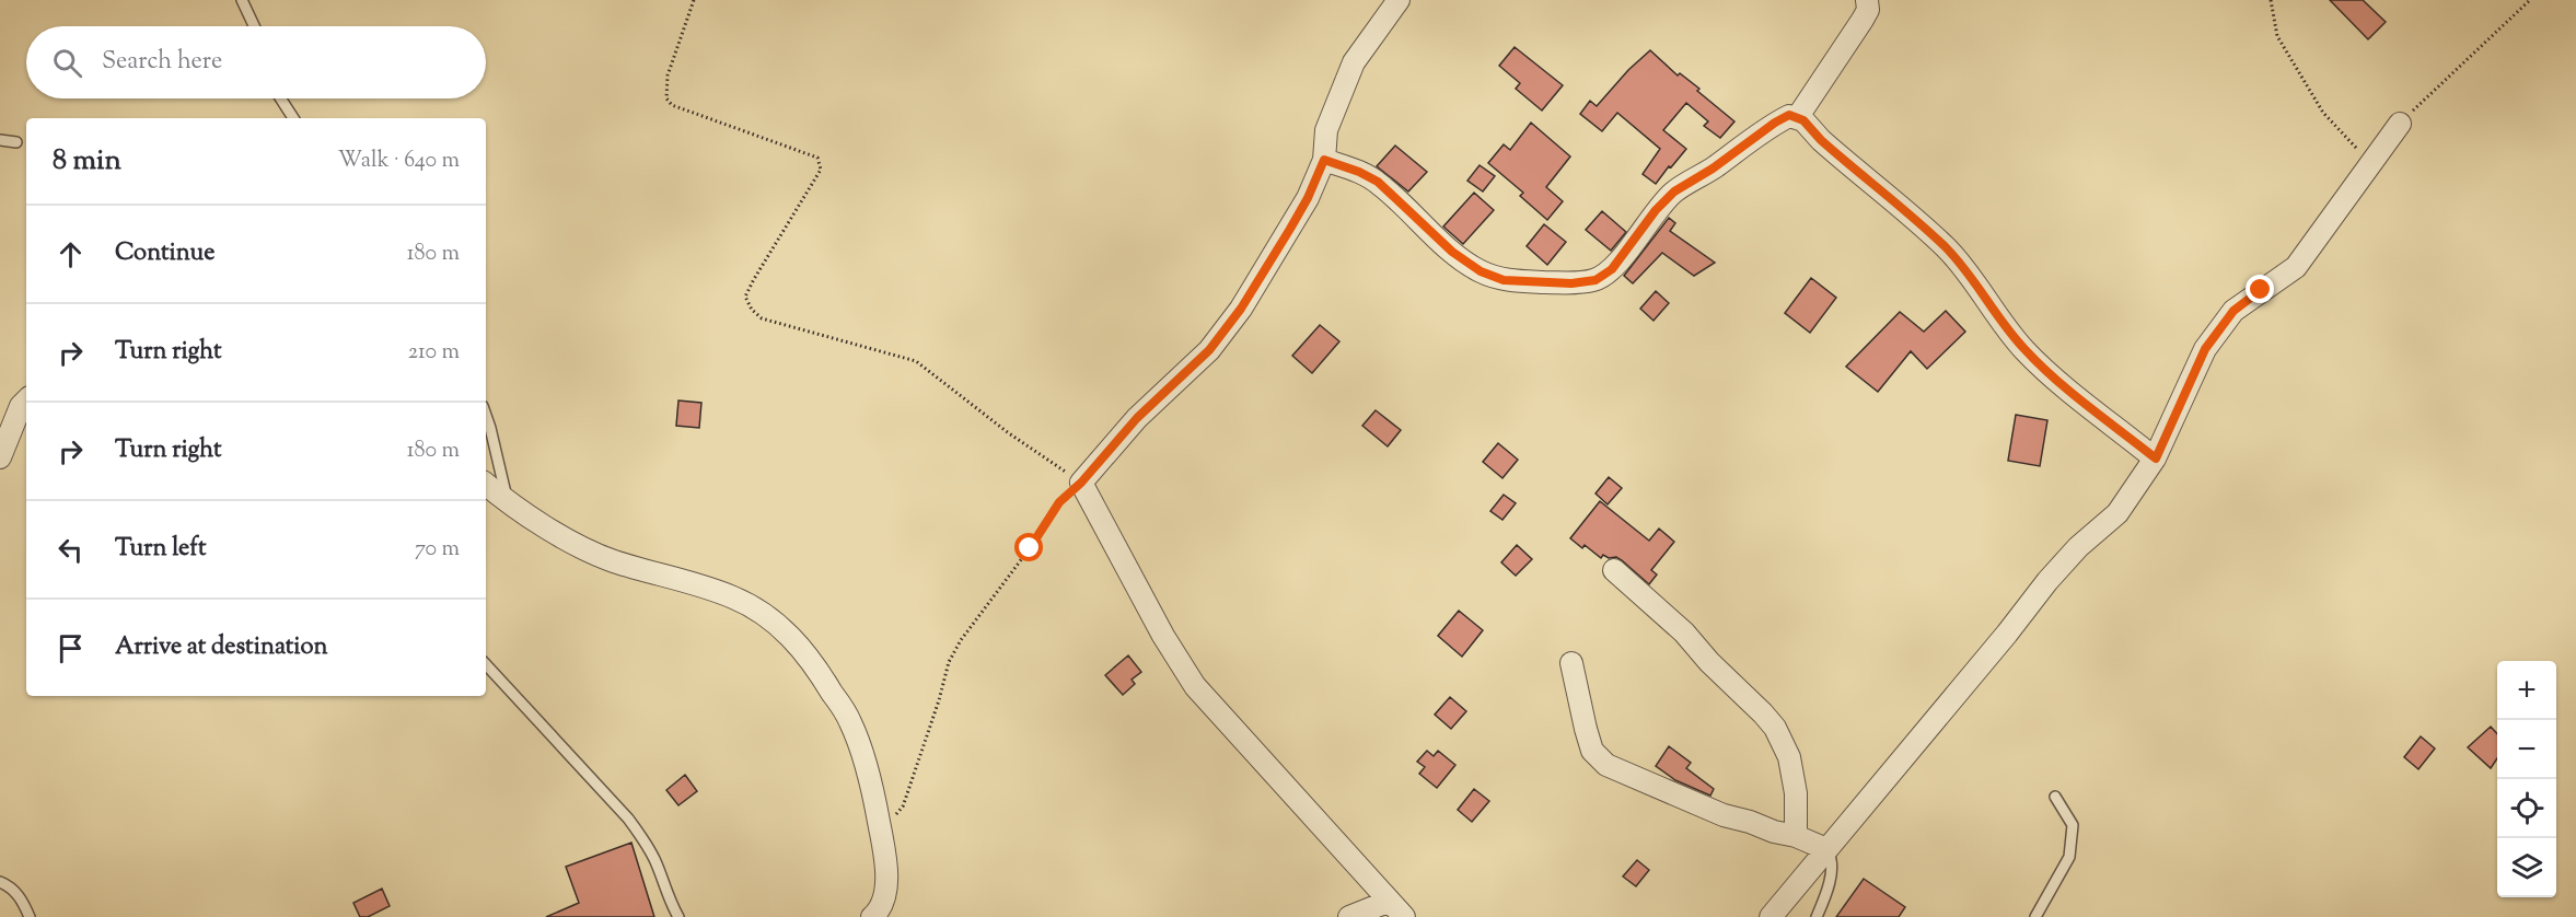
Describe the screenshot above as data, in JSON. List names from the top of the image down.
{
  "page": {
    "search": "Search here",
    "heading": ["8 min", "Walk · 640 m"],
    "list": [
      ["Continue", "180 m"],
      ["Turn right", "210 m"],
      ["Turn right", "180 m"],
      ["Turn left", "70 m"],
      "Arrive at destination"
    ],
    "map_buttons": ["+", "−"]
  }
}
